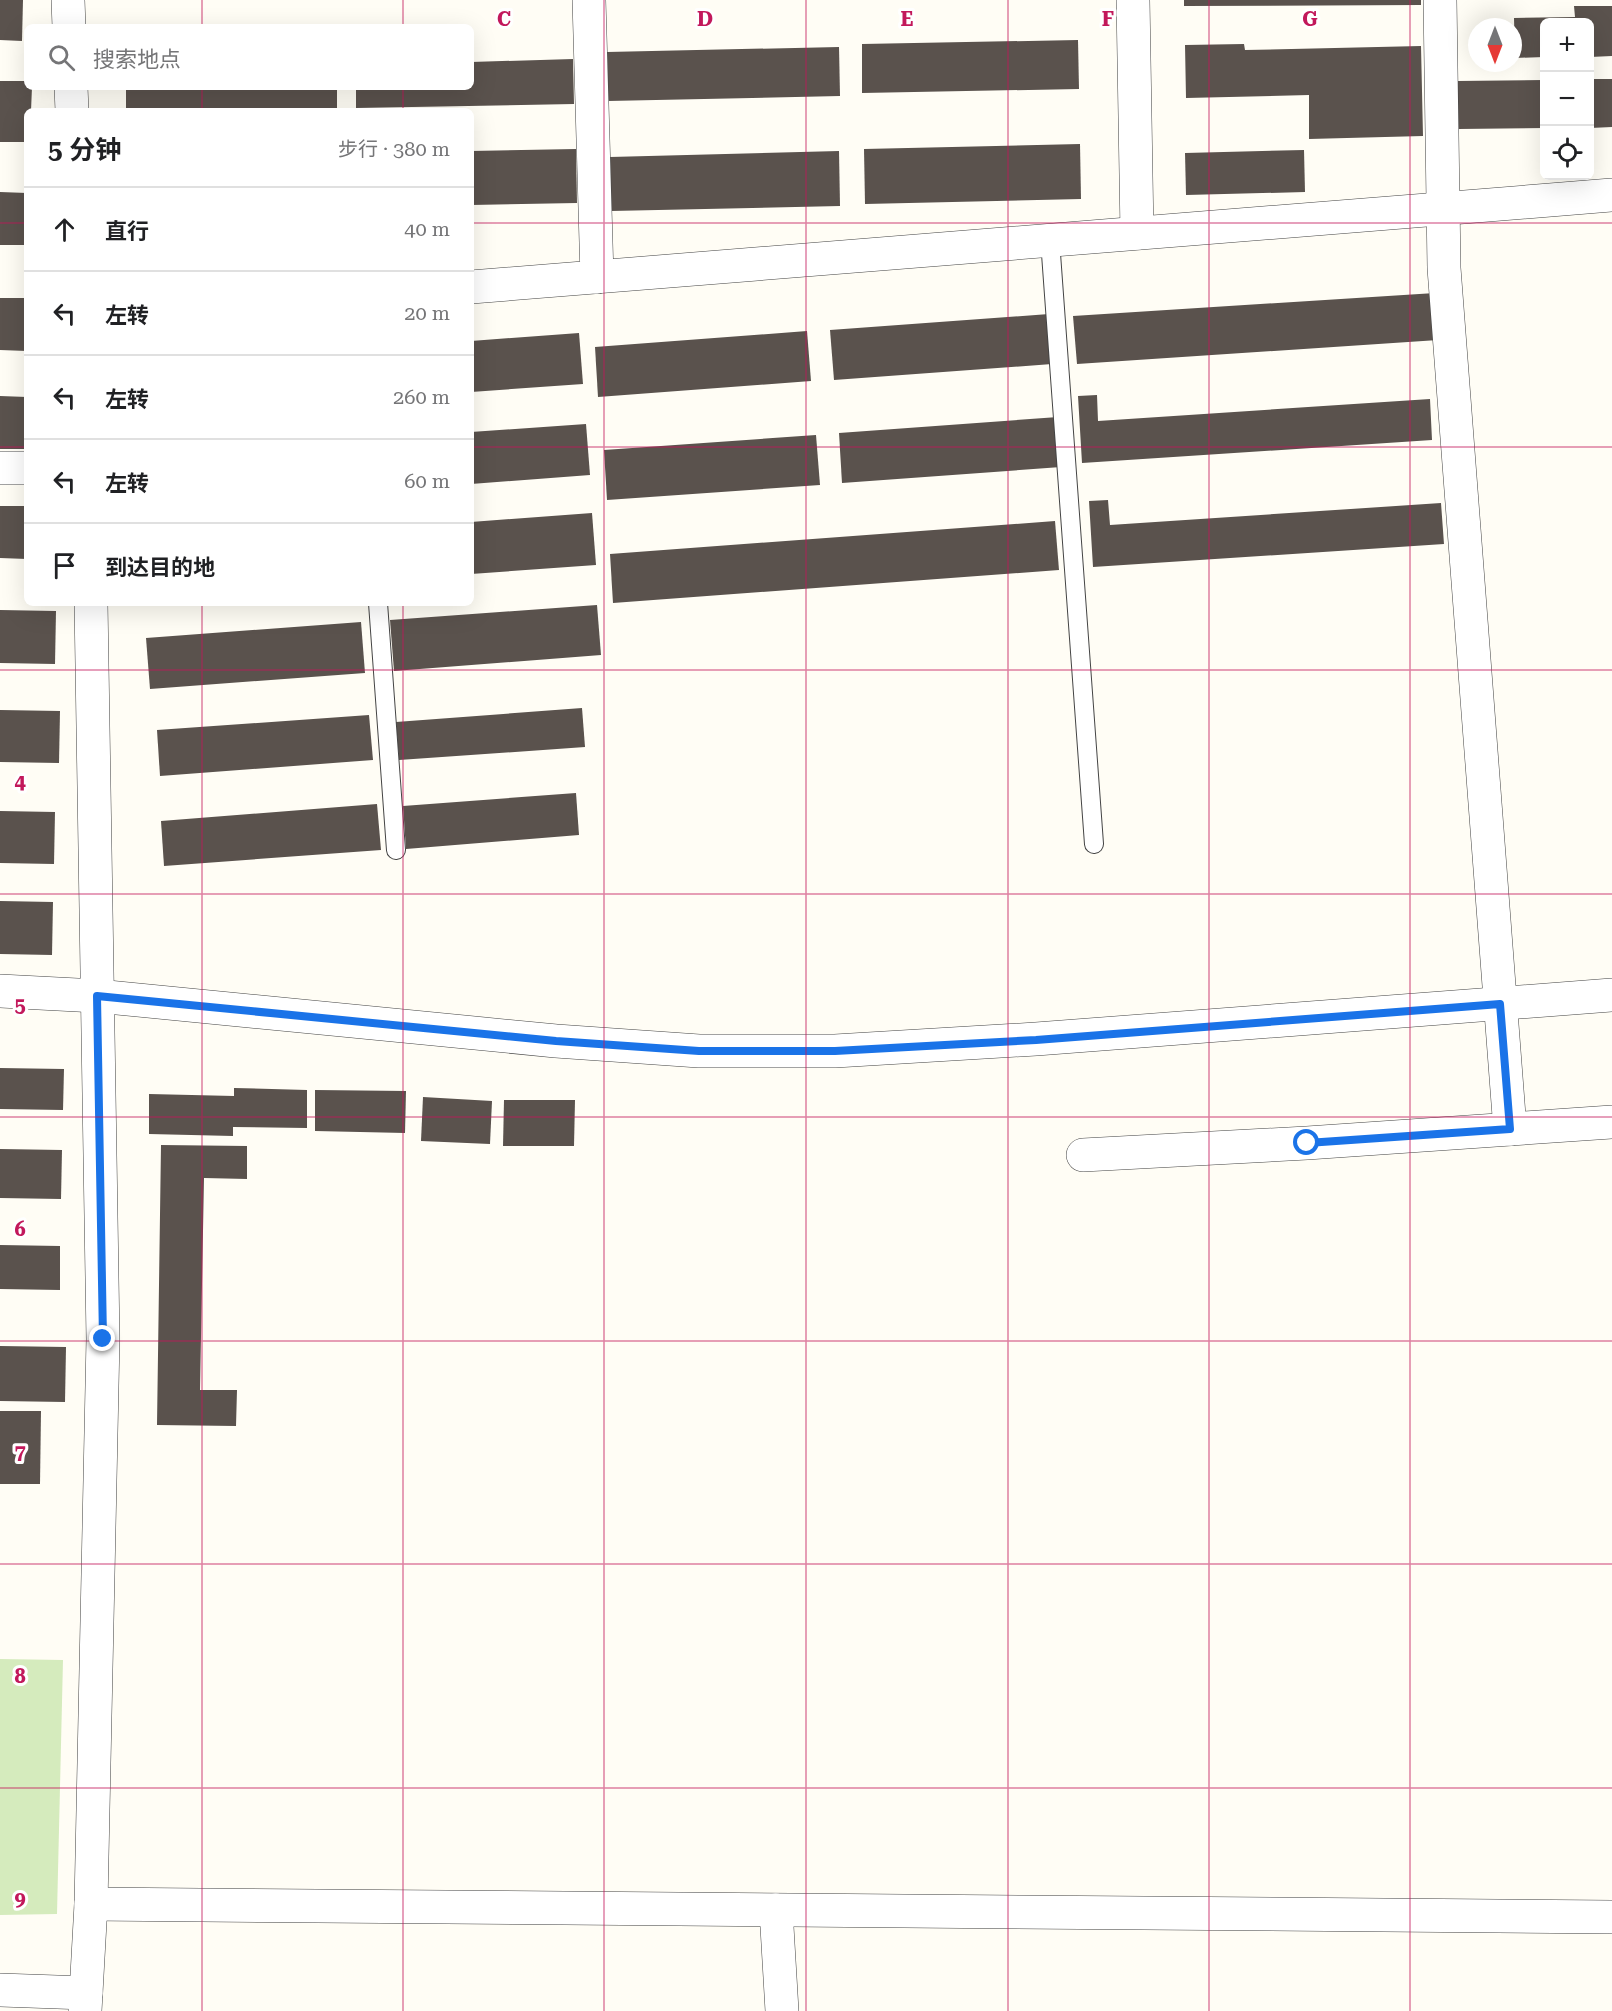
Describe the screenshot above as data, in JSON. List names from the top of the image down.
{
  "north": "bottom",
  "page": {
    "map_buttons": ["+", "−"],
    "search": "搜索地点",
    "heading": ["5 分钟", "步行 · 380 m"],
    "list": [
      ["直行", "40 m"],
      ["左转", "20 m"],
      ["左转", "260 m"],
      ["左转", "60 m"],
      "到达目的地"
    ]
  },
  "grid": {
    "columns": [
      "C",
      "D",
      "E",
      "F",
      "G"
    ],
    "rows": [
      "4",
      "5",
      "6",
      "7",
      "8",
      "9"
    ]
  }
}
